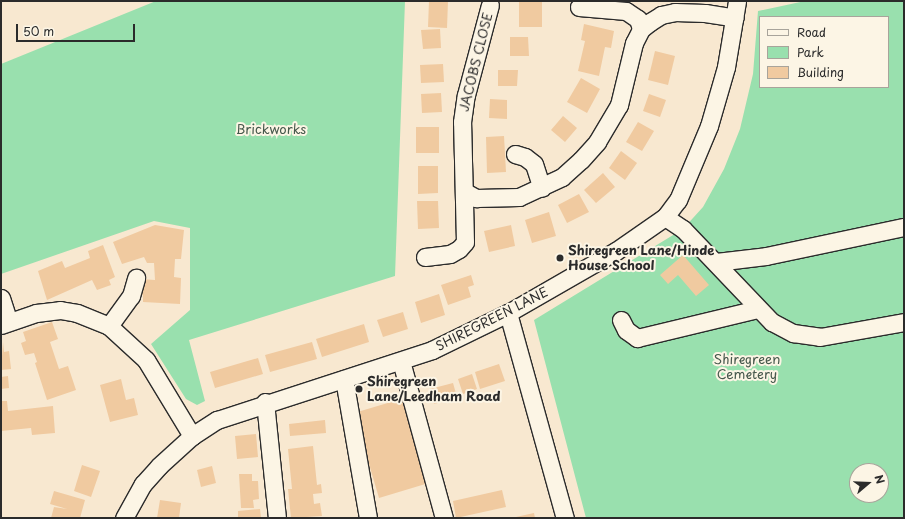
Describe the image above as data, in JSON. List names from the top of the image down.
{
  "streets": {
    "street": ["JACOBS CLOSE", "SHIREGREEN LANE"]
  },
  "parks": ["Brickworks", "Shiregreen Cemetery"],
  "places": ["Shiregreen Lane/Hinde House School", "Shiregreen Lane/Leedham Road"],
  "legend": ["Road", "Park", "Building"],
  "scale_bar": "50 m",
  "north": "right"
}
